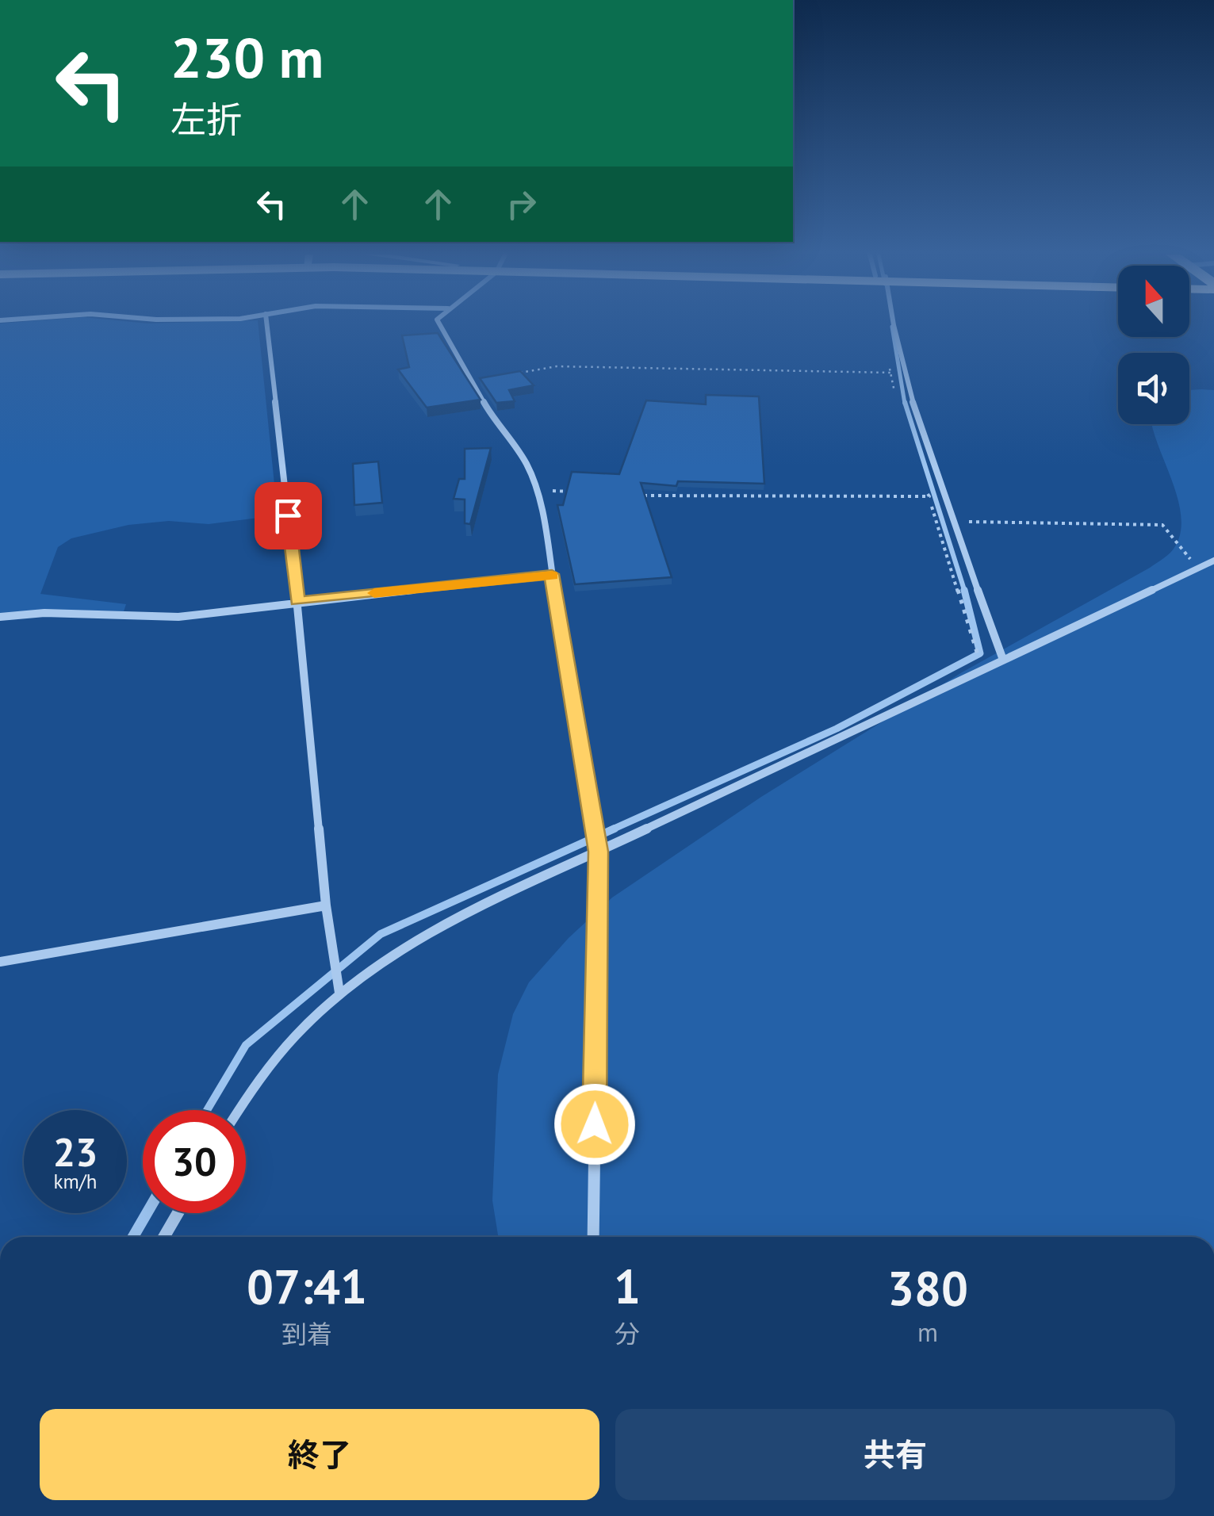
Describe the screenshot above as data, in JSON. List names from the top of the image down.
{
  "north": "top",
  "page": {
    "turn": ["230 m", "左折"],
    "speed": "23 km/h",
    "limit": "30",
    "eta": [
      "07:41",
      "到着",
      "1",
      "分",
      "380",
      "m"
    ],
    "buttons": ["終了", "共有"]
  }
}
